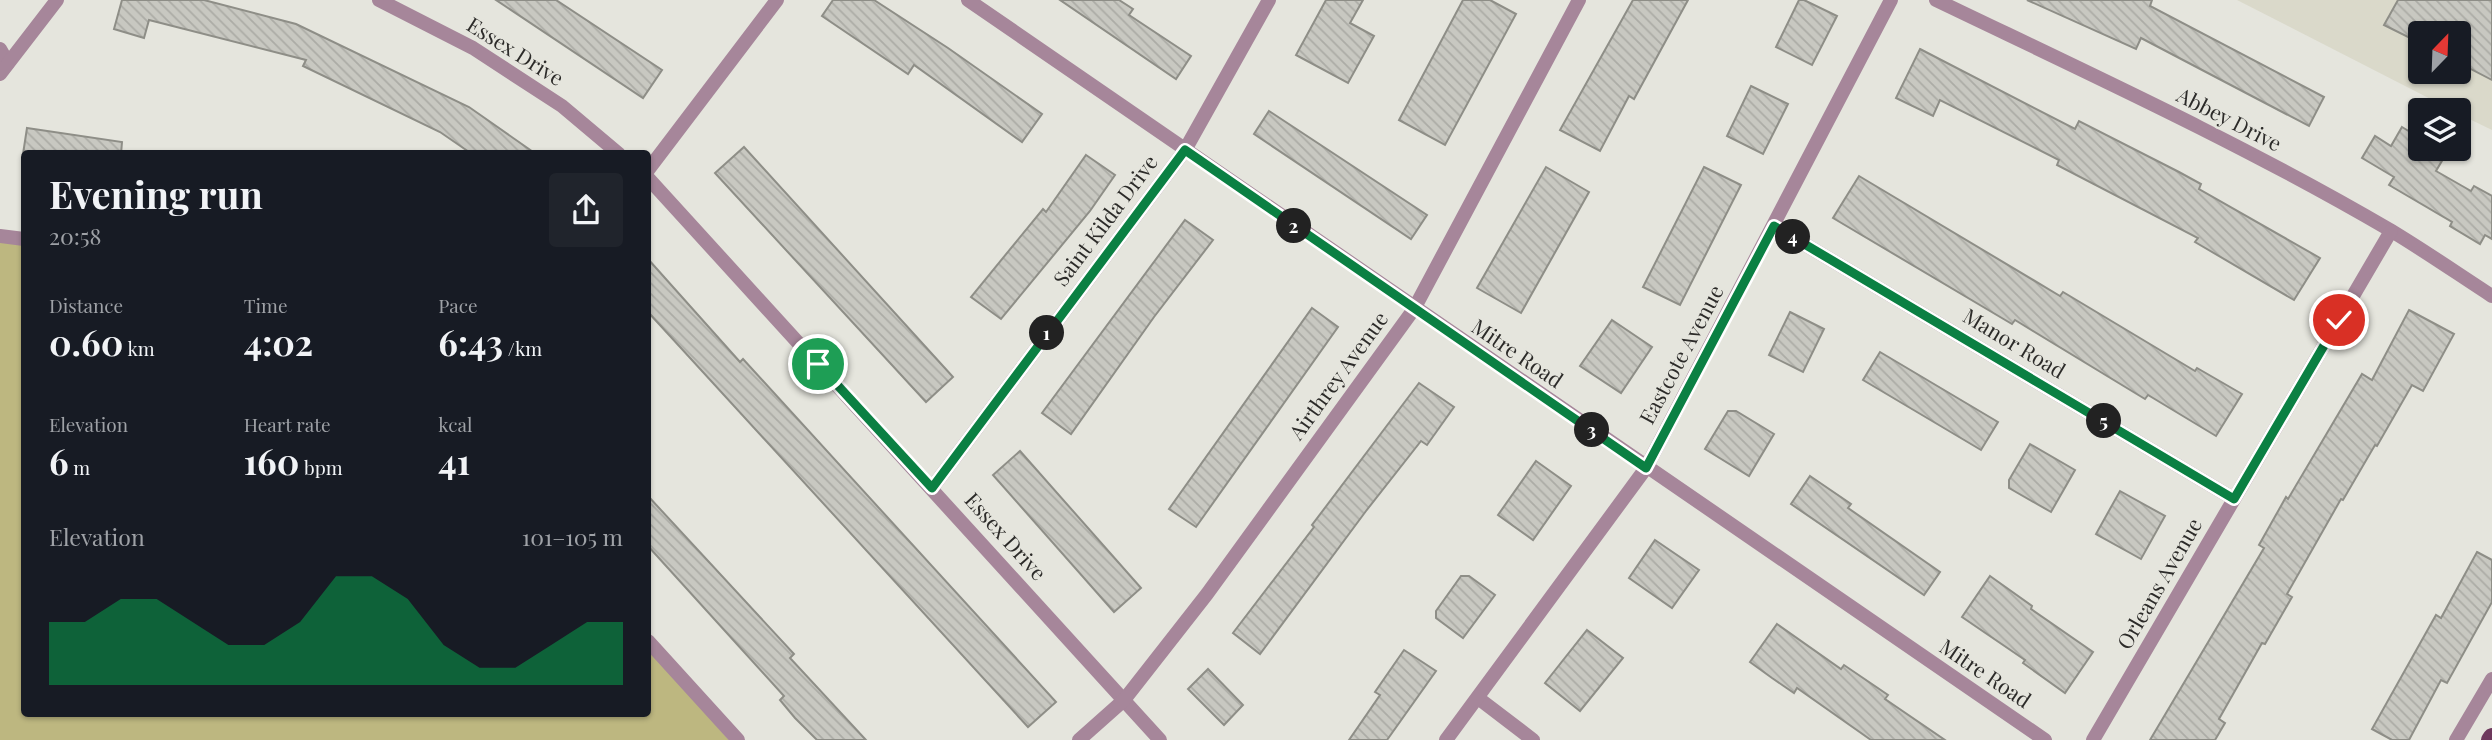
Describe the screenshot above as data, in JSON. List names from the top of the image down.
{
  "streets": {
    "street": [
      "Essex Drive",
      "Abbey Drive",
      "Saint Kilda Drive",
      "Manor Road",
      "Mitre Road",
      "Eastcote Avenue",
      "Airthrey Avenue",
      "Orleans Avenue"
    ]
  },
  "crossings": [
    ["Essex Drive", "Saint Kilda Drive"],
    ["Essex Drive", "Airthrey Avenue"],
    ["Abbey Drive", "Orleans Avenue"],
    ["Saint Kilda Drive", "Mitre Road"],
    ["Manor Road", "Eastcote Avenue"],
    ["Manor Road", "Orleans Avenue"],
    ["Mitre Road", "Eastcote Avenue"],
    ["Mitre Road", "Airthrey Avenue"]
  ],
  "north": "top right",
  "page": {
    "heading": ["Evening run", "20:58"],
    "pins": [
      "2",
      "4",
      "1",
      "5",
      "3"
    ],
    "stats": [
      ["Distance", "0.60 km"],
      ["Time", "4:02"],
      ["Pace", "6:43 /km"],
      ["Elevation", "6 m"],
      ["Heart rate", "160 bpm"],
      ["kcal", "41"]
    ],
    "chart": ["Elevation", "101–105 m"]
  }
}
